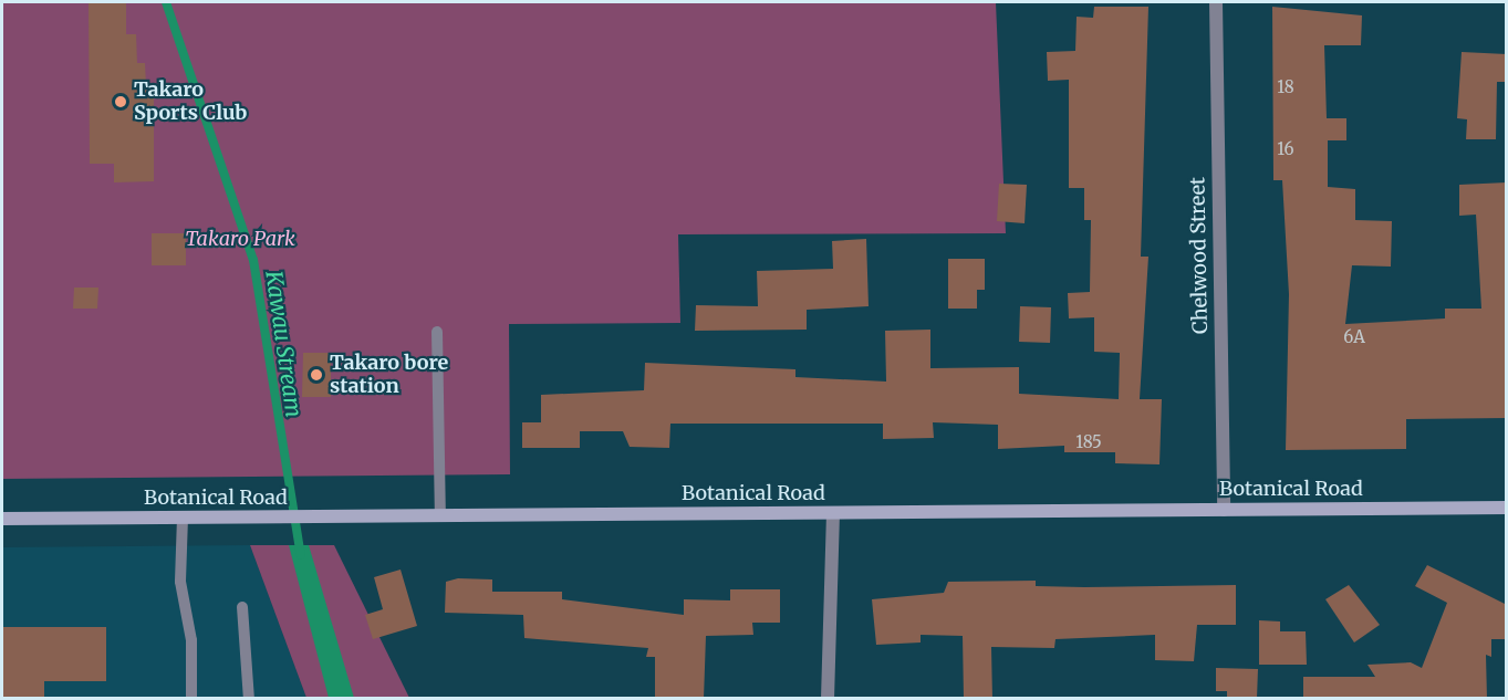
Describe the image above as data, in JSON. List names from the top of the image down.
{
  "streets": {
    "main road": ["Botanical Road"],
    "street": ["Chelwood Street"]
  },
  "crossings": [
    ["Chelwood Street", "Botanical Road"]
  ],
  "water": ["Kawau Stream"],
  "parks": ["Takaro Park"],
  "places": ["Takaro Sports Club", "Takaro bore station"],
  "house_numbers": [
    "18",
    "16",
    "6A",
    "185"
  ]
}
